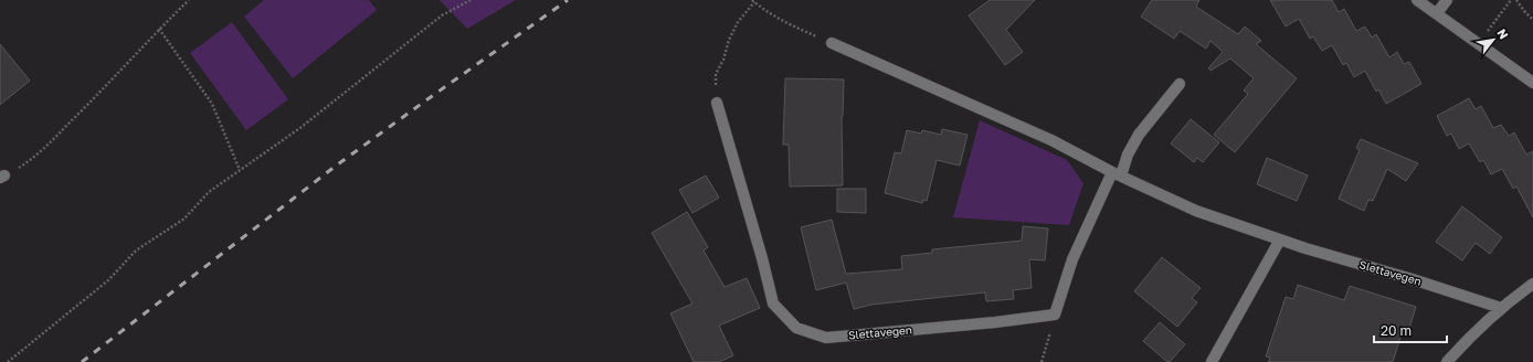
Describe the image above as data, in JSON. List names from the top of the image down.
{
  "streets": {
    "street": ["Slettavegen"]
  },
  "scale_bar": "20 m",
  "north": "top right"
}
